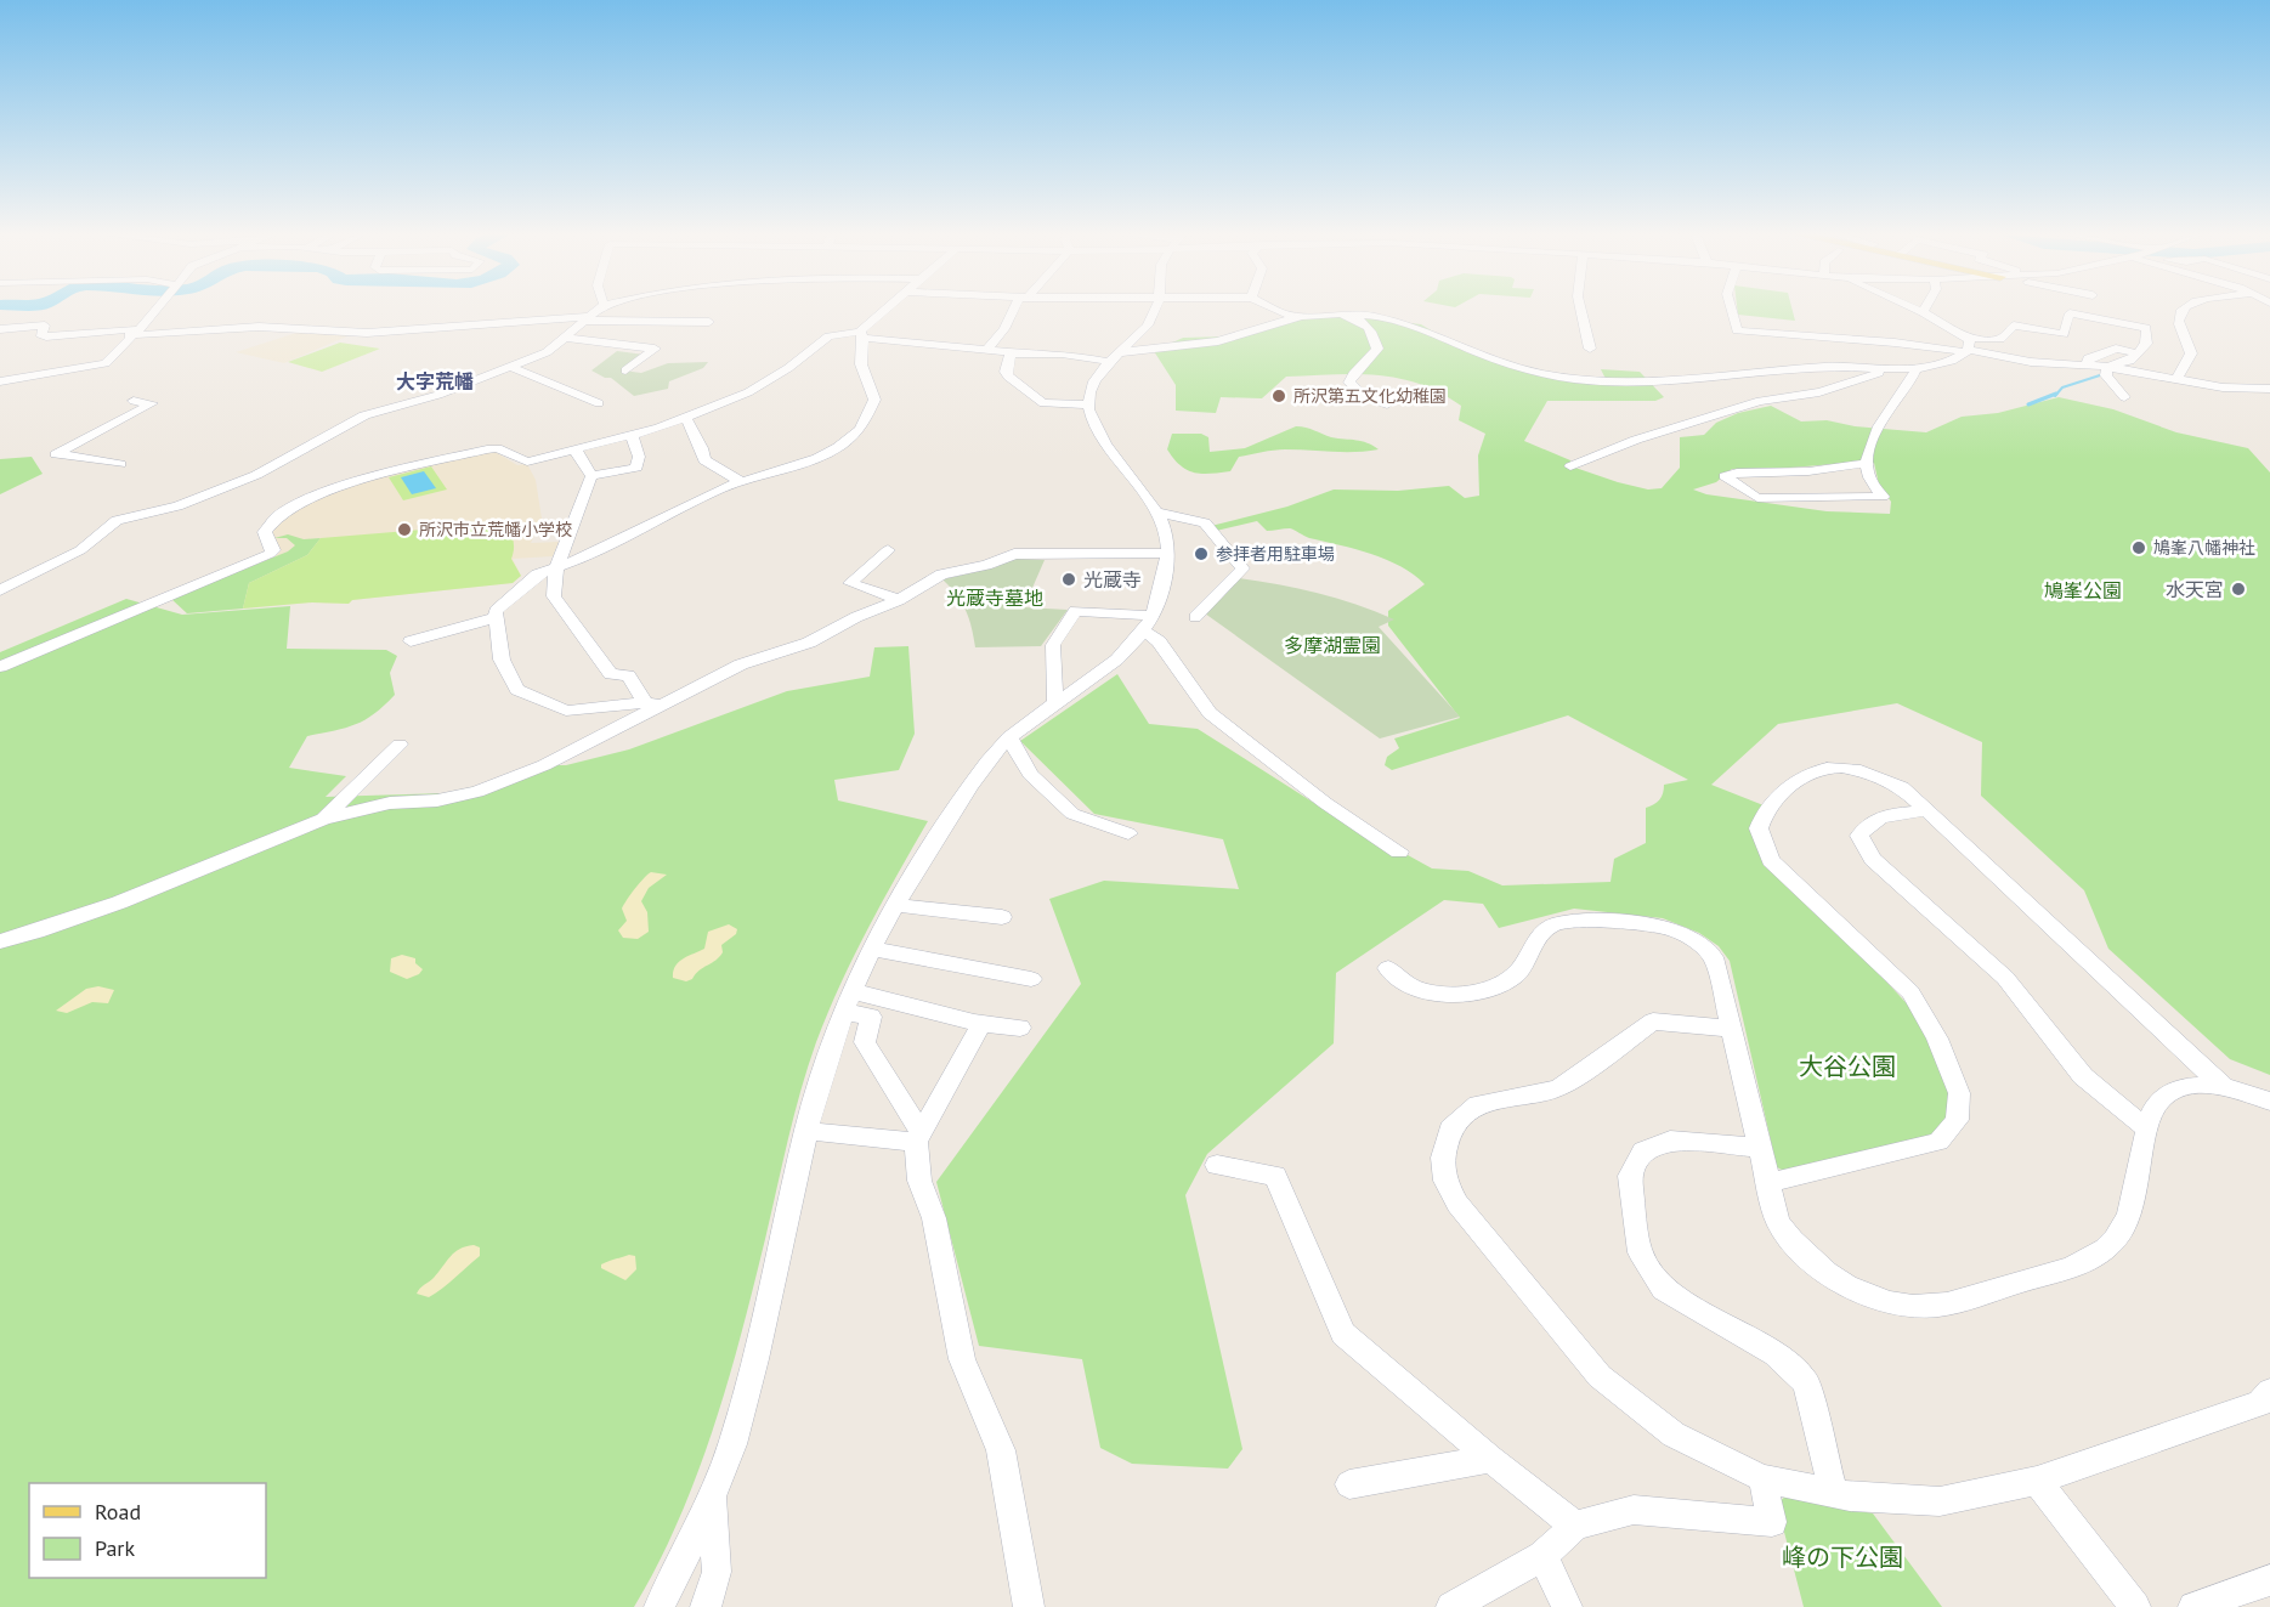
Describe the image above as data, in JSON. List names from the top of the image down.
{
  "districts": ["大字荒幡"],
  "parks": [
    "鳩峯公園",
    "光蔵寺墓地",
    "多摩湖霊園",
    "大谷公園",
    "峰の下公園"
  ],
  "places": [
    "所沢第五文化幼稚園",
    "所沢市立荒幡小学校",
    "鳩峯八幡神社",
    "参拝者用駐車場",
    "光蔵寺",
    "水天宮"
  ],
  "legend": ["Road", "Park"]
}
